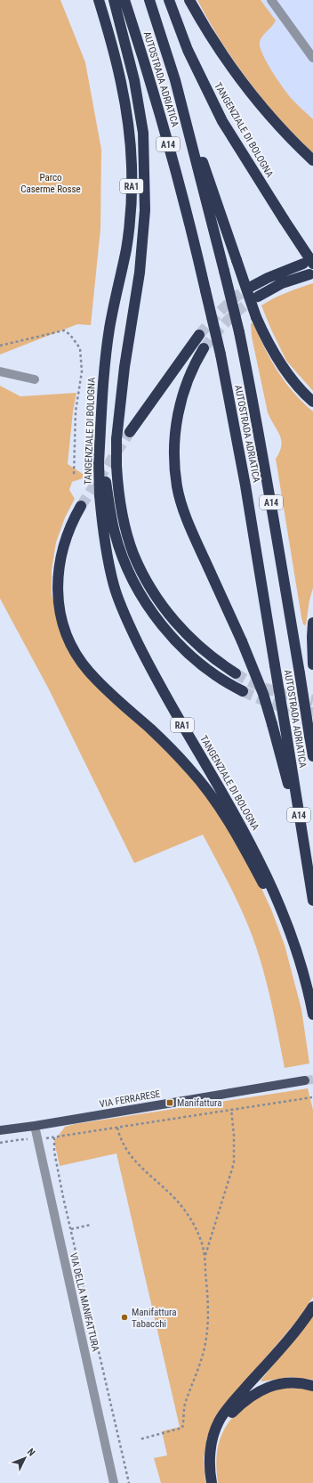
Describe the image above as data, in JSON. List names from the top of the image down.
{
  "streets": {
    "highway": [
      "AUTOSTRADA ADRIATICA",
      "TANGENZIALE DI BOLOGNA",
      "A14",
      "RA1"
    ],
    "main road": ["VIA FERRARESE"],
    "street": ["VIA DELLA MANIFATTURA"]
  },
  "crossings": [
    ["VIA FERRARESE", "VIA DELLA MANIFATTURA"]
  ],
  "parks": ["Parco Caserme Rosse"],
  "places": {
    "transit": ["Manifattura"],
    "other": ["Manifattura Tabacchi"]
  },
  "north": "top right"
}
